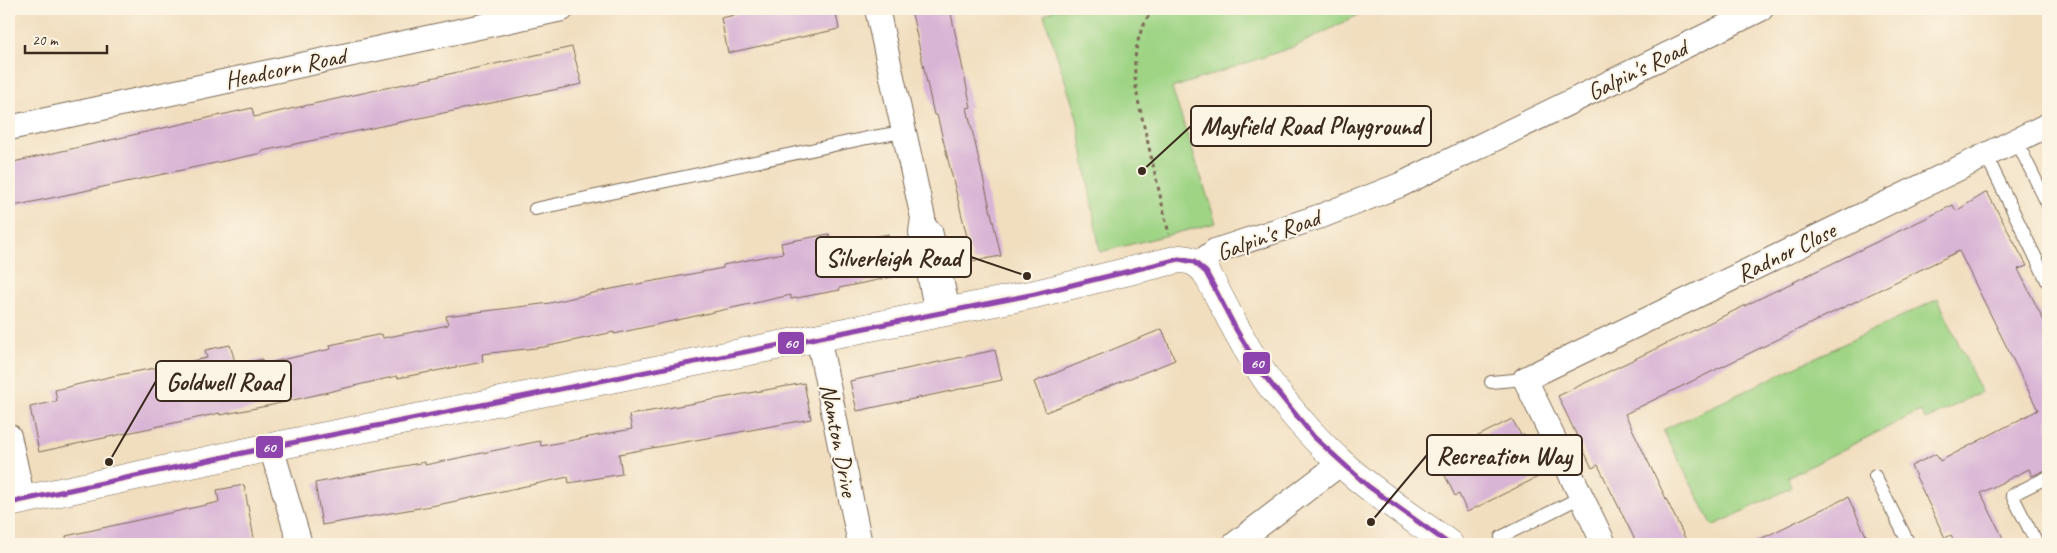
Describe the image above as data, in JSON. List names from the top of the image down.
{
  "streets": {
    "street": [
      "Headcorn Road",
      "Galpin's Road",
      "Radnor Close",
      "Namton Drive"
    ]
  },
  "crossings": [
    ["Galpin's Road", "Namton Drive"]
  ],
  "places": [
    "Mayfield Road Playground",
    "Silverleigh Road",
    "Goldwell Road",
    "Recreation Way"
  ],
  "lines": ["transit line 60"],
  "scale_bar": "20 m"
}
